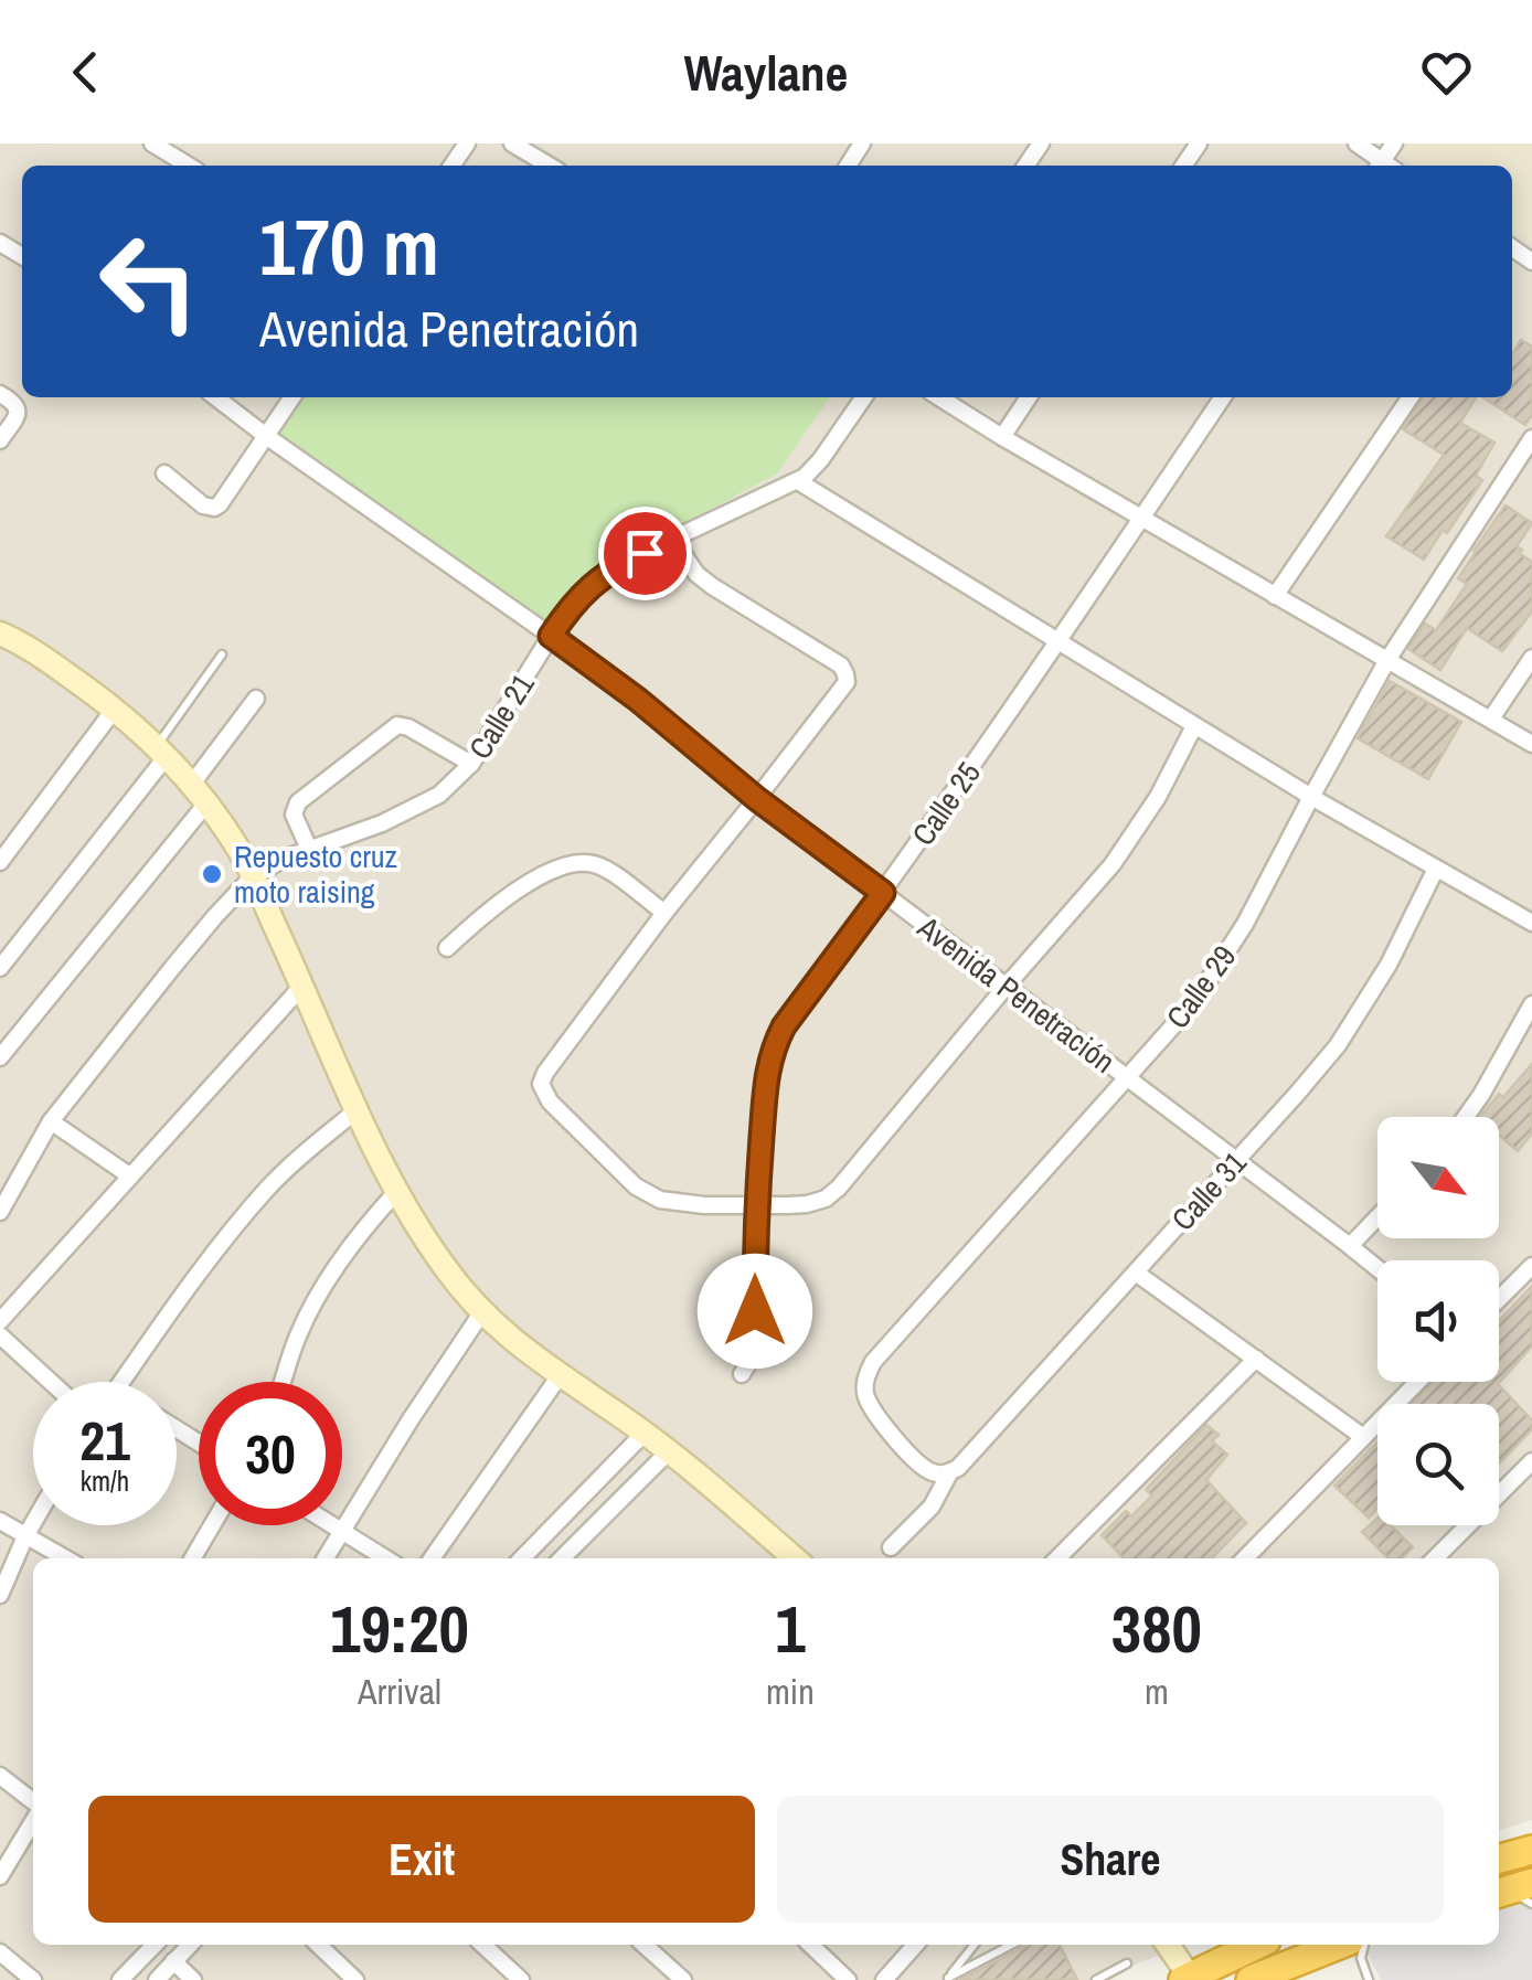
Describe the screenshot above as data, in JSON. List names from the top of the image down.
{
  "streets": {
    "street": [
      "Calle 21",
      "Calle 25",
      "Calle 29",
      "Avenida Penetración",
      "Calle 31"
    ]
  },
  "crossings": [
    ["Calle 21", "Avenida Penetración"],
    ["Calle 25", "Avenida Penetración"],
    ["Calle 29", "Avenida Penetración"],
    ["Calle 29", "Calle 31"],
    ["Avenida Penetración", "Calle 31"]
  ],
  "places": ["Repuesto cruz moto raising"],
  "north": "bottom right",
  "page": {
    "header": "Waylane",
    "turn": ["170 m", "Avenida Penetración"],
    "speed": "21 km/h",
    "limit": "30",
    "eta": [
      "19:20",
      "Arrival",
      "1",
      "min",
      "380",
      "m"
    ],
    "buttons": ["Exit", "Share"]
  }
}
